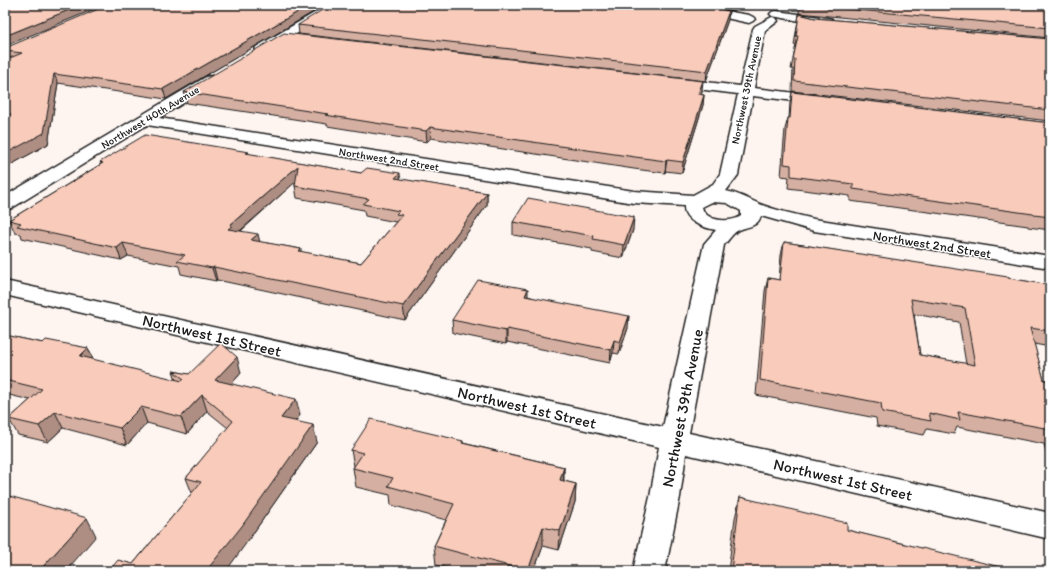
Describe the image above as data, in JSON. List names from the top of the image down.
{
  "streets": {
    "street": [
      "Northwest 39th Avenue",
      "Northwest 40th Avenue",
      "Northwest 2nd Street",
      "Northwest 1st Street"
    ]
  },
  "crossings": [
    ["Northwest 39th Avenue", "Northwest 2nd Street"],
    ["Northwest 39th Avenue", "Northwest 1st Street"],
    ["Northwest 40th Avenue", "Northwest 2nd Street"]
  ]
}
